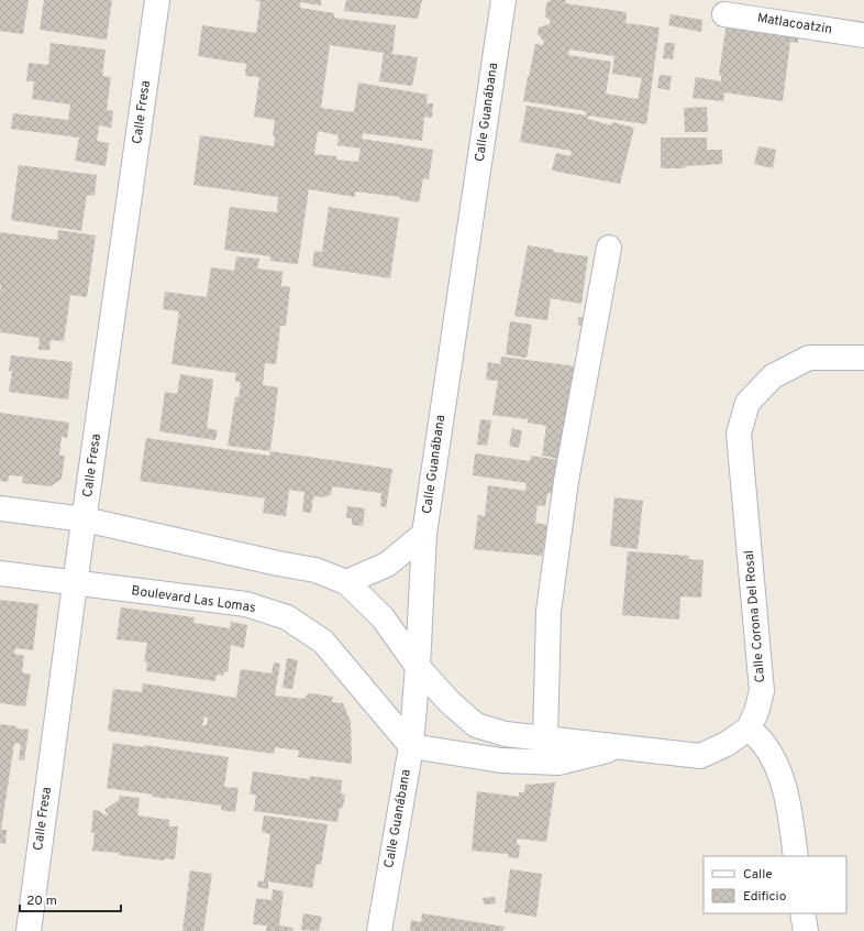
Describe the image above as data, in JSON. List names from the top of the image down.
{
  "streets": {
    "street": [
      "Matlacoatzin",
      "Calle Fresa",
      "Calle Guanábana",
      "Boulevard Las Lomas",
      "Calle Corona Del Rosal"
    ]
  },
  "crossings": [
    ["Calle Fresa", "Boulevard Las Lomas"],
    ["Calle Guanábana", "Boulevard Las Lomas"],
    ["Calle Guanábana", "Calle Corona Del Rosal"]
  ],
  "legend": ["Calle", "Edificio"],
  "scale_bar": "20 m"
}
